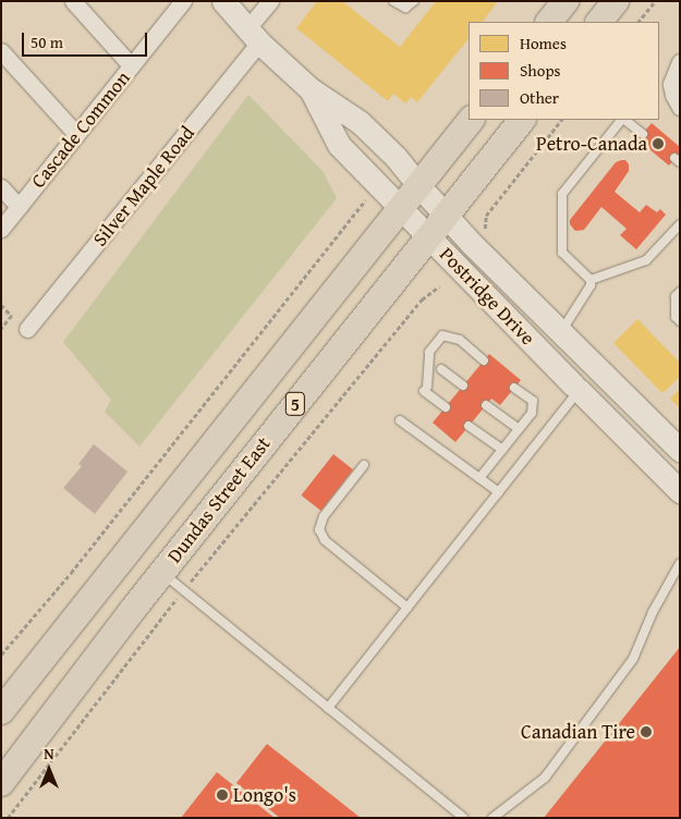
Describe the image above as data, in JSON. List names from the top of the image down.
{
  "streets": {
    "main road": ["5", "Dundas Street East"],
    "street": ["Cascade Common", "Silver Maple Road", "Postridge Drive"]
  },
  "crossings": [
    ["Silver Maple Road", "Postridge Drive"],
    ["Postridge Drive", "Dundas Street East"]
  ],
  "places": ["Petro-Canada", "Canadian Tire", "Longo's"],
  "legend": ["Homes", "Shops", "Other"],
  "scale_bar": "50 m",
  "north": "top"
}
